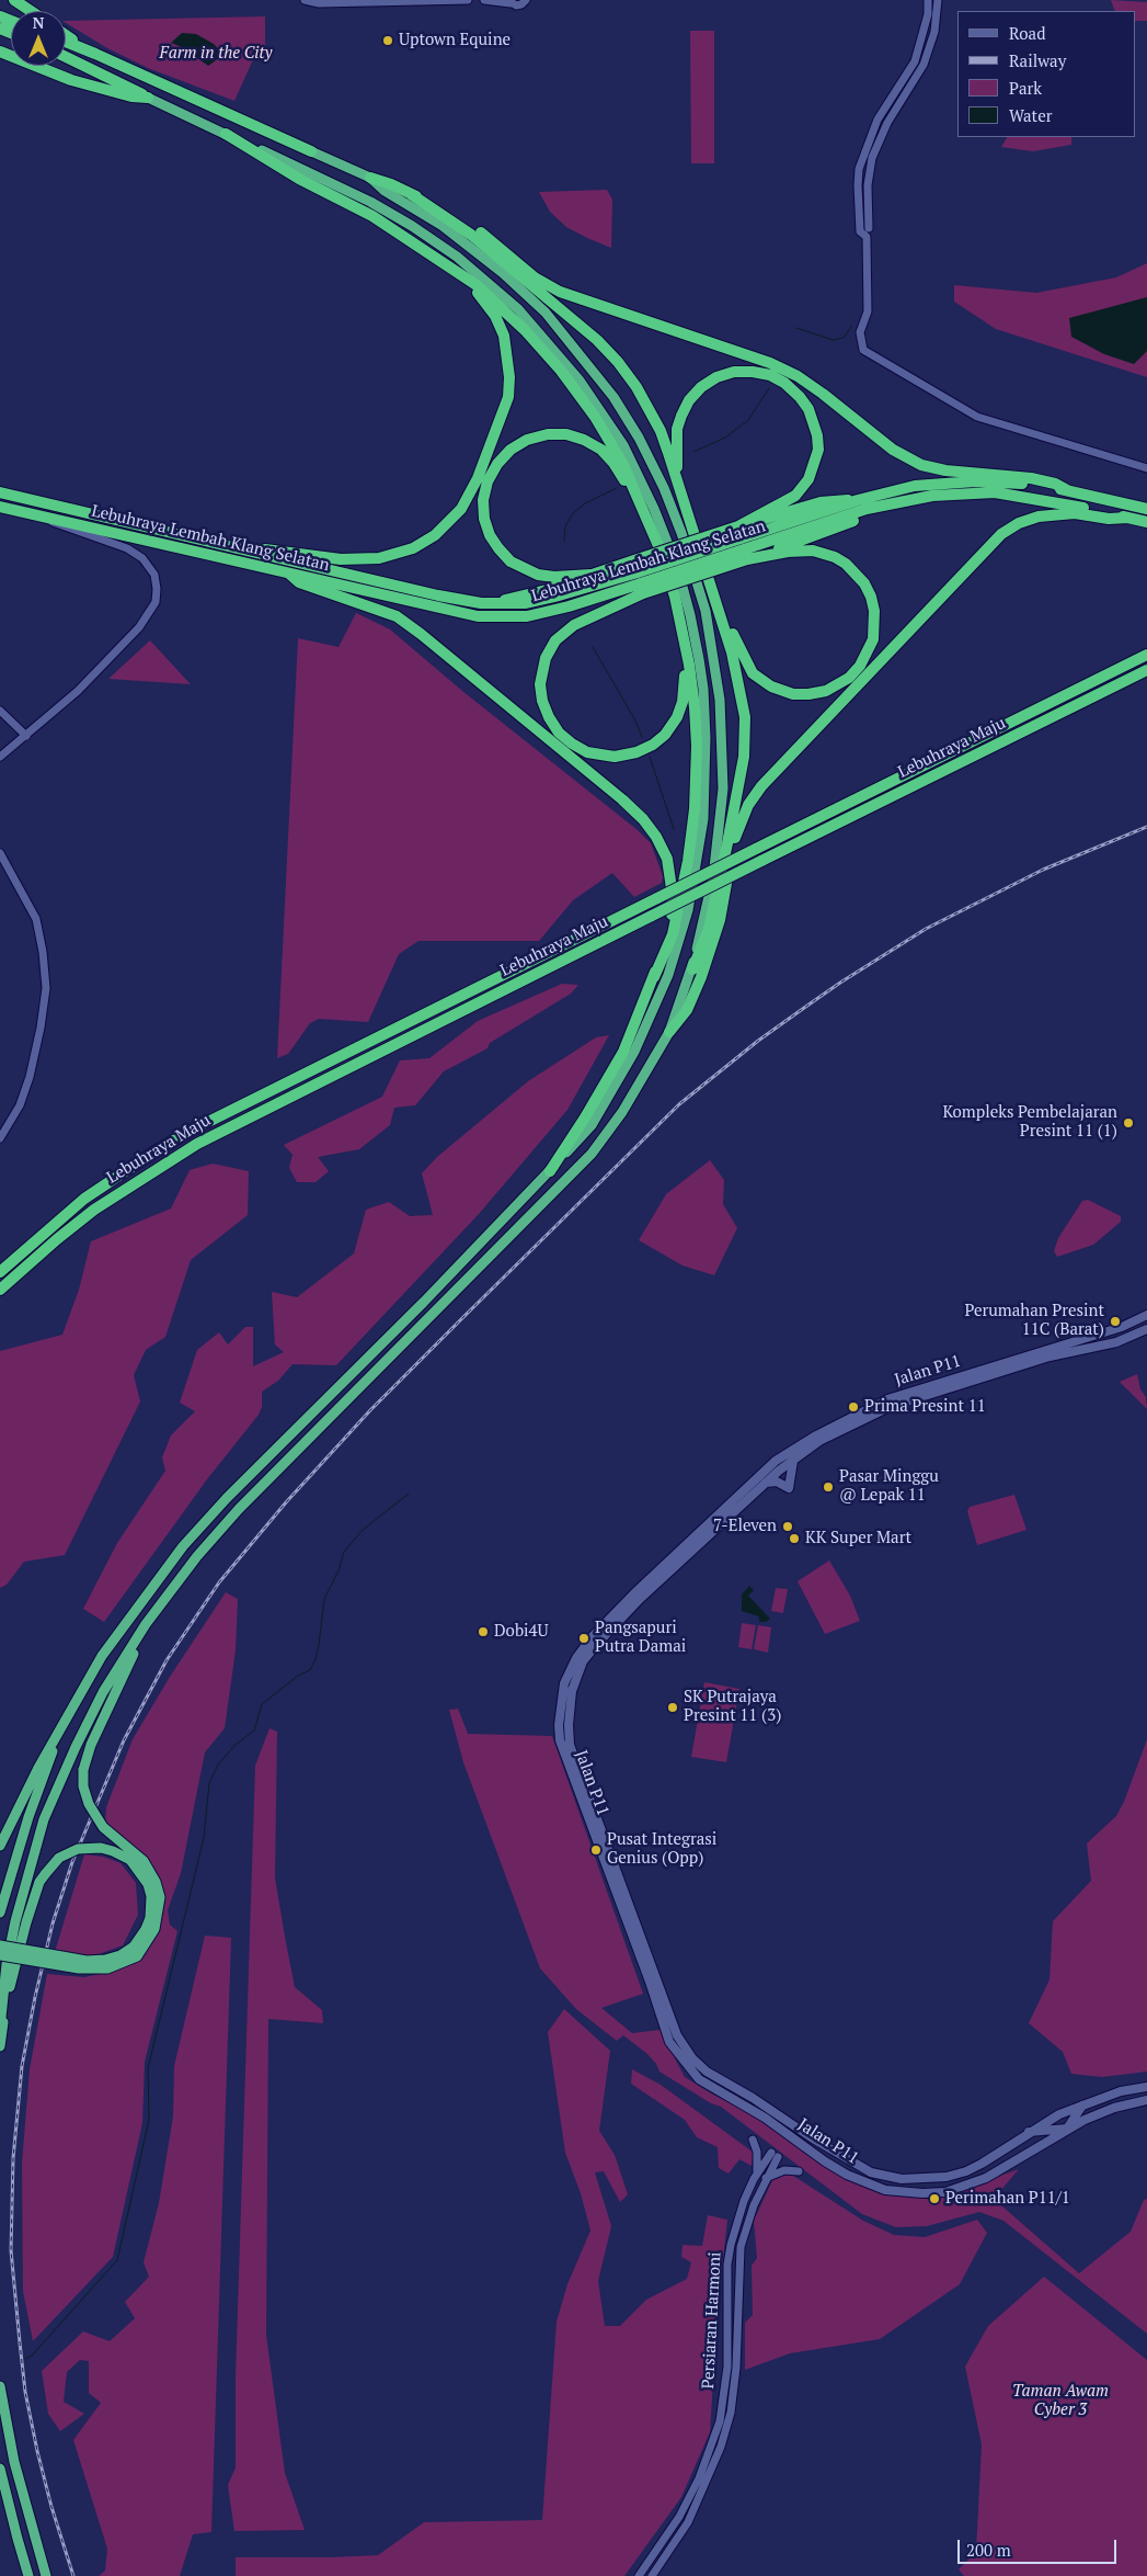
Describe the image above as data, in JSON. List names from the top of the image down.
{
  "streets": {
    "highway": ["Lebuhraya Lembah Klang Selatan", "Lebuhraya Maju"],
    "main road": ["Jalan P11"],
    "street": ["Persiaran Harmoni"]
  },
  "parks": ["Farm in the City", "Taman Awam Cyber 3"],
  "places": [
    "Uptown Equine",
    "Kompleks Pembelajaran Presint 11 (1)",
    "Perumahan Presint 11C (Barat)",
    "Prima Presint 11",
    "Pasar Minggu @ Lepak 11",
    "7-Eleven",
    "KK Super Mart",
    "Dobi4U",
    "Pangsapuri Putra Damai",
    "SK Putrajaya Presint 11 (3)",
    "Pusat Integrasi Genius (Opp)",
    "Perimahan P11/1"
  ],
  "legend": [
    "Road",
    "Railway",
    "Park",
    "Water"
  ],
  "scale_bar": "200 m",
  "north": "top"
}
